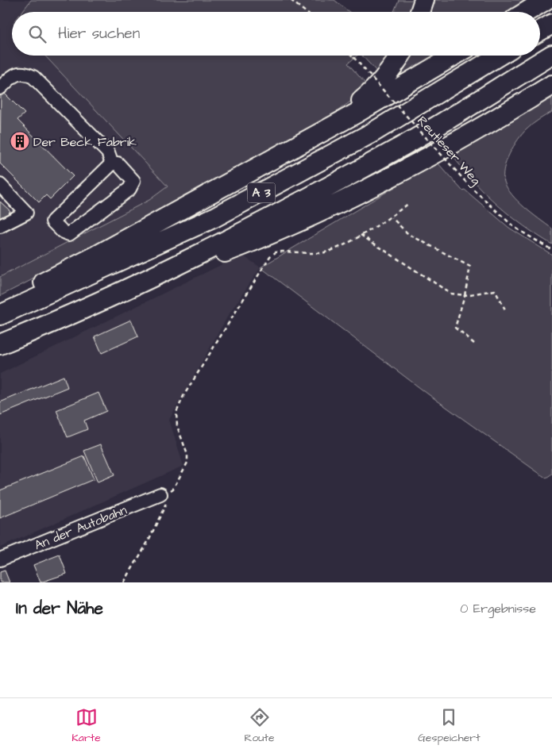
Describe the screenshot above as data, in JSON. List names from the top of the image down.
{
  "streets": {
    "highway": ["A 3"],
    "lane": ["An der Autobahn"],
    "path": ["Reutleser Weg"]
  },
  "places": {
    "building": ["Der Beck Fabrik"]
  },
  "page": {
    "search": "Hier suchen",
    "heading": ["In der Nähe", "0 Ergebnisse"],
    "nav": ["Karte", "Route", "Gespeichert"]
  }
}
